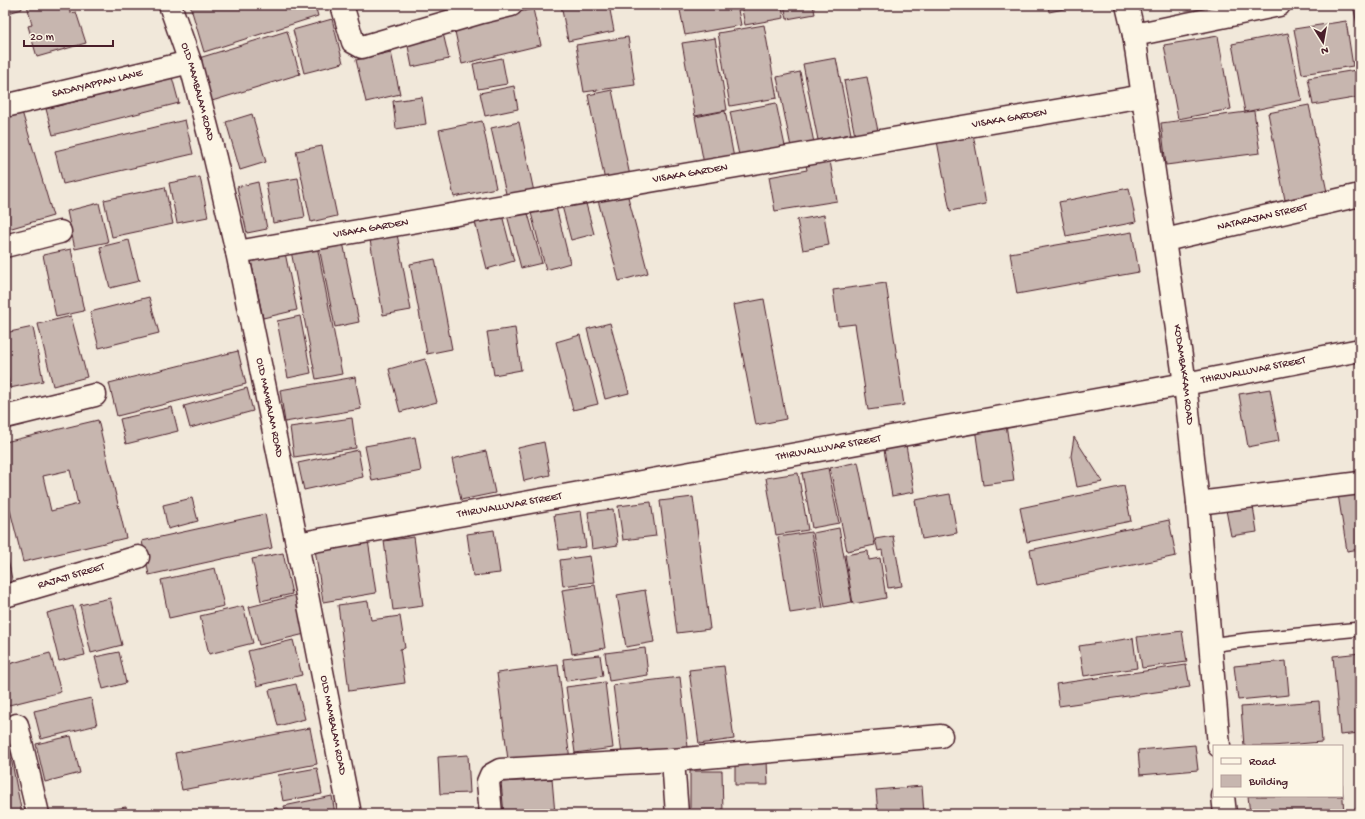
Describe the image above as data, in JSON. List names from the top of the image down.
{
  "streets": {
    "street": [
      "SADAIYAPPAN LANE",
      "OLD MAMBALAM ROAD",
      "VISAKA GARDEN",
      "NATARAJAN STREET",
      "THIRUVALLUVAR STREET",
      "KODAMBAKKAM ROAD",
      "RAJAJI STREET"
    ]
  },
  "crossings": [
    ["SADAIYAPPAN LANE", "OLD MAMBALAM ROAD"],
    ["OLD MAMBALAM ROAD", "VISAKA GARDEN"],
    ["OLD MAMBALAM ROAD", "THIRUVALLUVAR STREET"],
    ["VISAKA GARDEN", "KODAMBAKKAM ROAD"],
    ["NATARAJAN STREET", "KODAMBAKKAM ROAD"],
    ["THIRUVALLUVAR STREET", "KODAMBAKKAM ROAD"]
  ],
  "legend": ["Road", "Building"],
  "scale_bar": "20 m",
  "north": "bottom"
}
